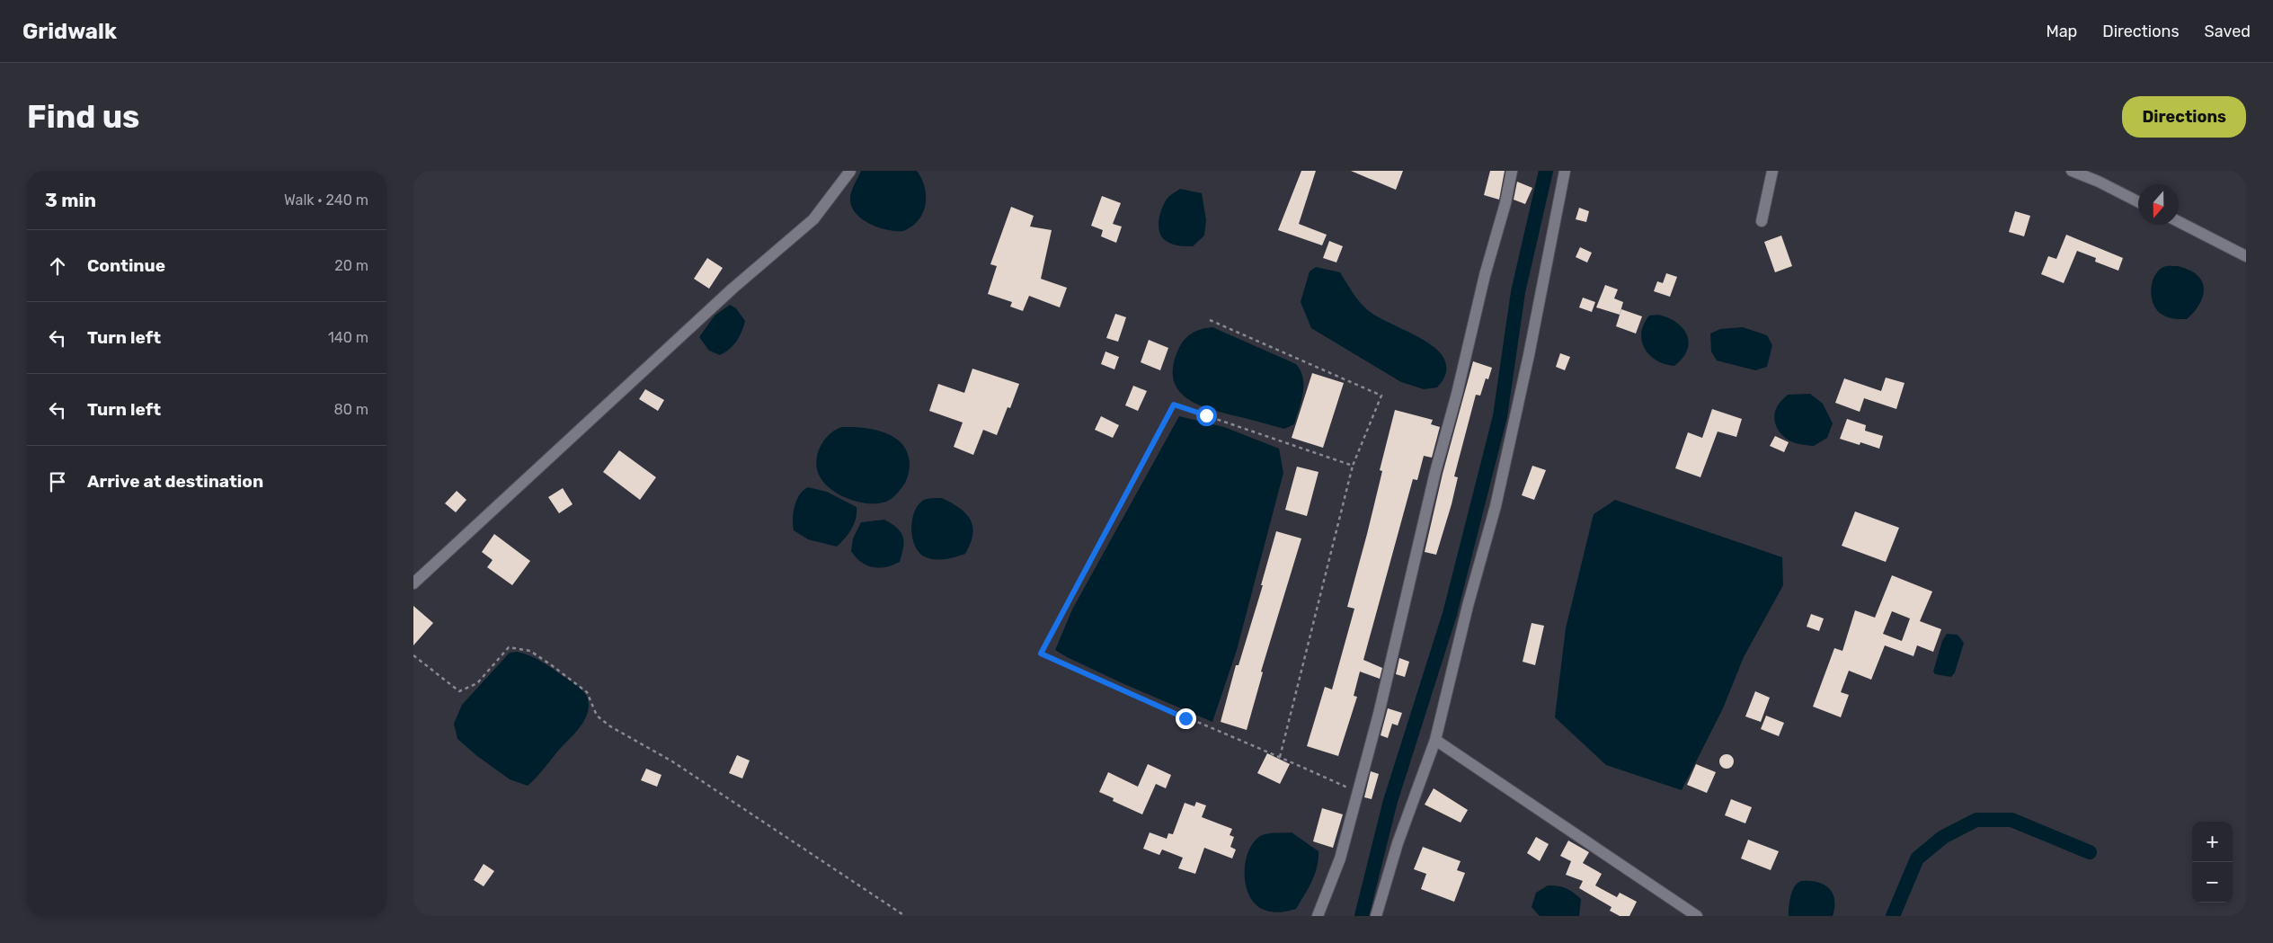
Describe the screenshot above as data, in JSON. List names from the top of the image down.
{
  "north": "bottom",
  "page": {
    "header": "Gridwalk",
    "nav": ["Map", "Directions", "Saved"],
    "buttons": "Directions",
    "title": "Find us",
    "heading": ["3 min", "Walk · 240 m"],
    "list": [
      ["Continue", "20 m"],
      ["Turn left", "140 m"],
      ["Turn left", "80 m"],
      "Arrive at destination"
    ],
    "map_buttons": ["+", "−"]
  }
}
